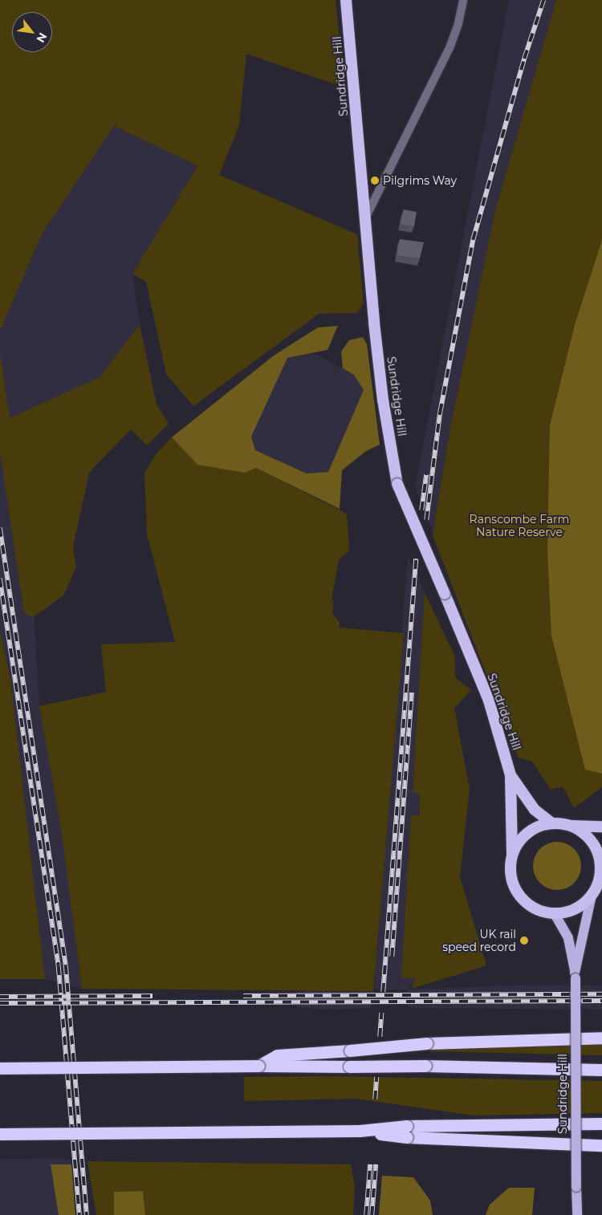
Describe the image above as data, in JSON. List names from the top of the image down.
{
  "streets": {
    "highway": ["Sundridge Hill"]
  },
  "parks": ["Ranscombe Farm Nature Reserve"],
  "places": ["Pilgrims Way", "UK rail speed record"],
  "north": "bottom right"
}
